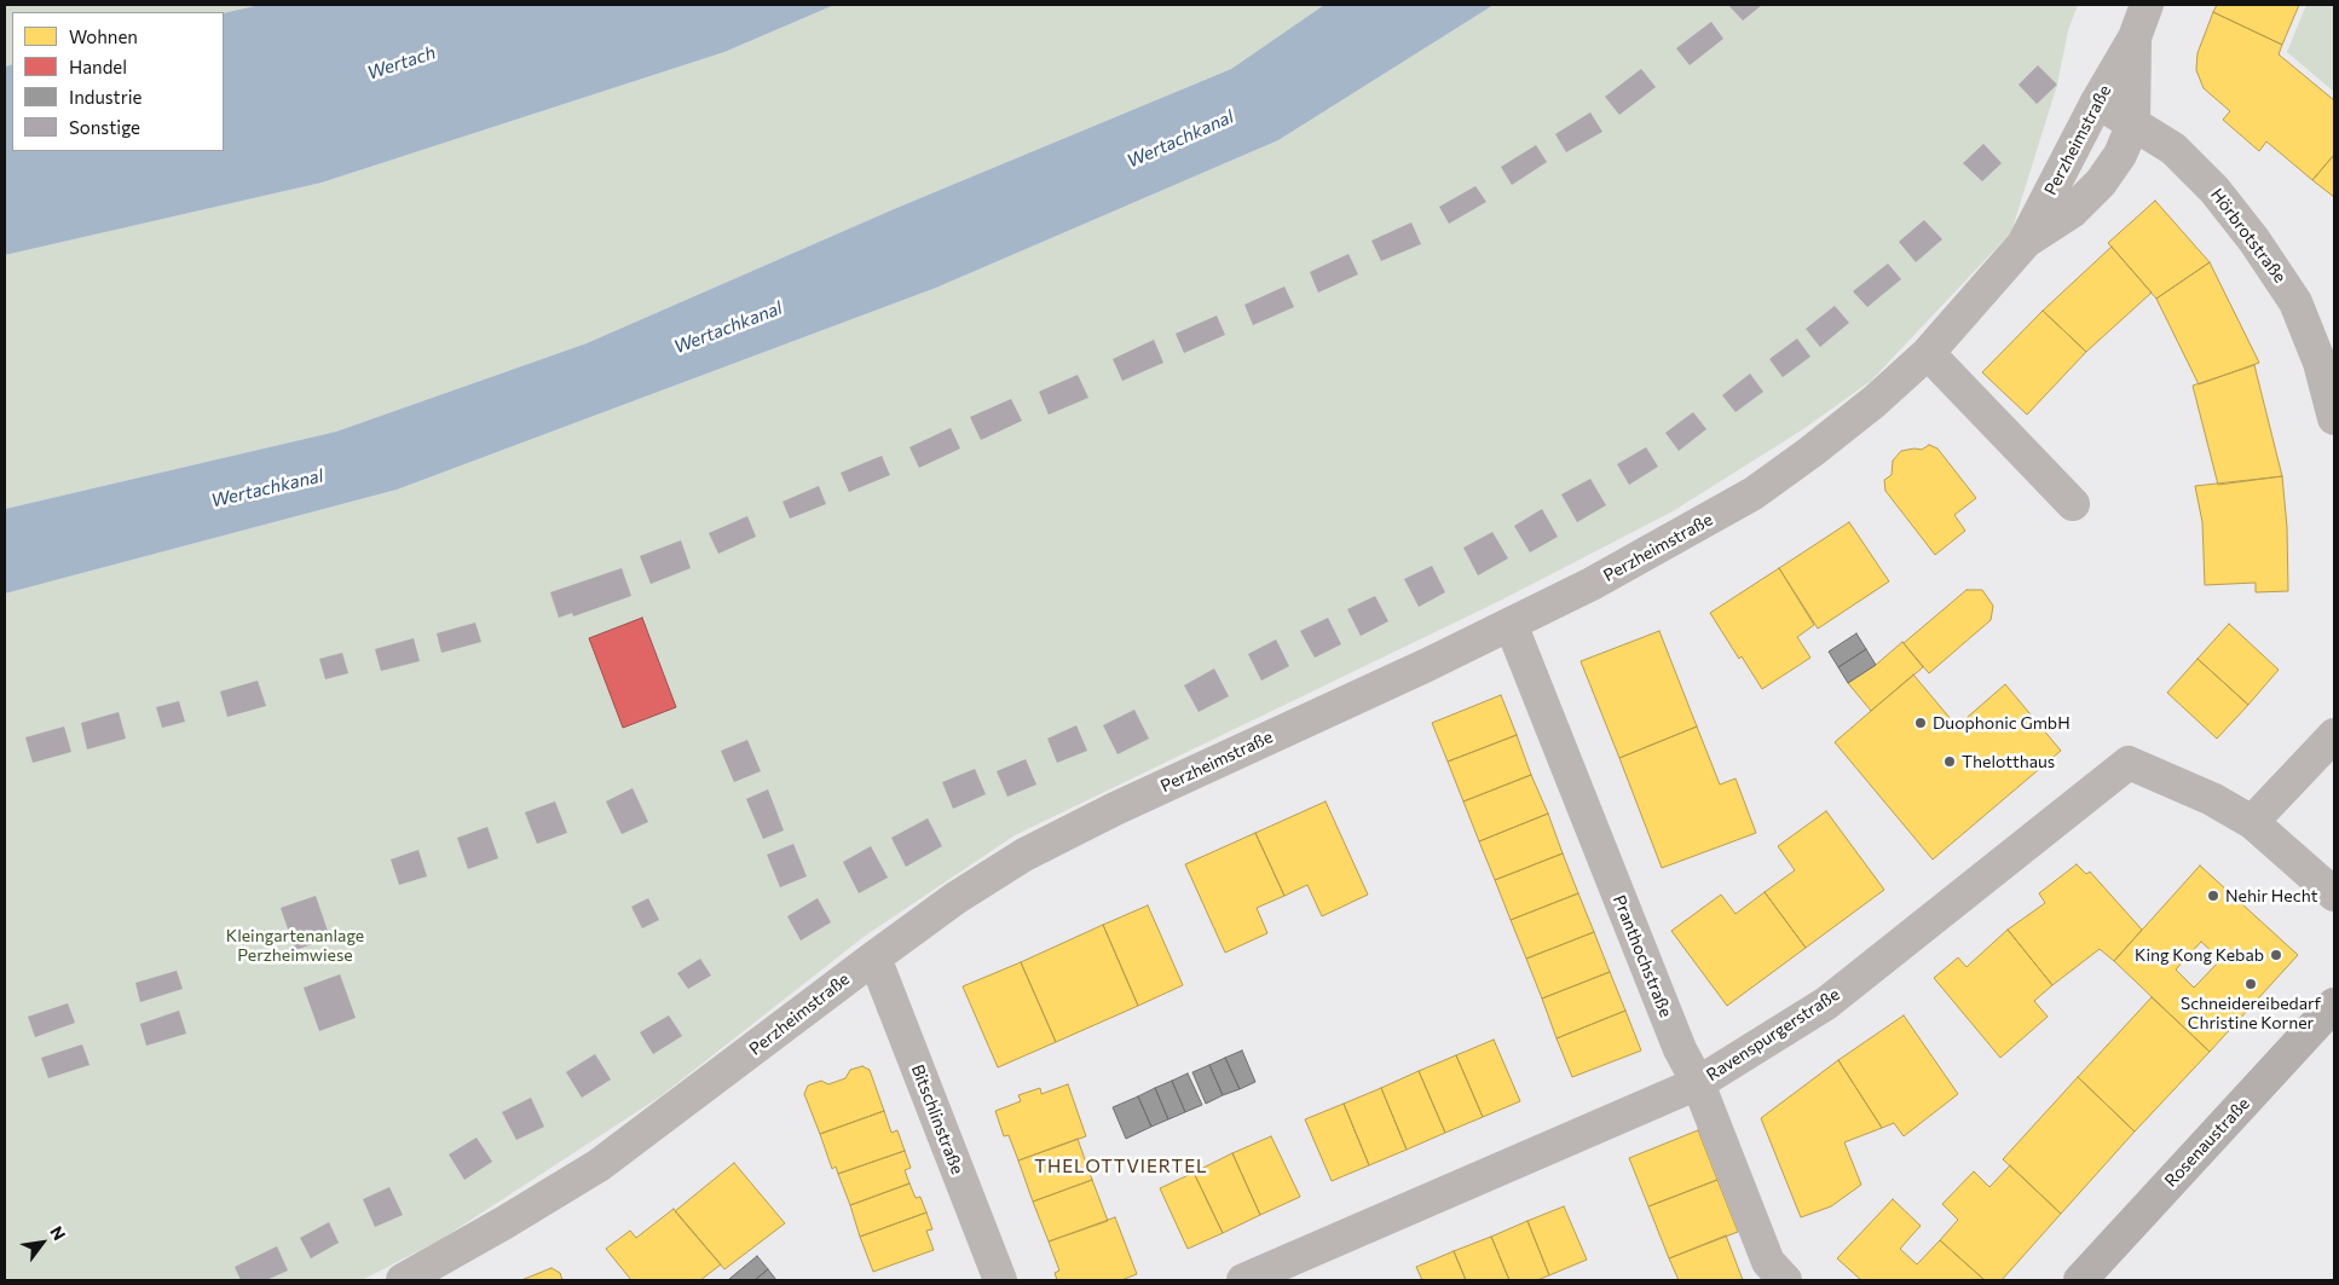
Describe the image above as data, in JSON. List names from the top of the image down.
{
  "streets": {
    "main road": ["Rosenaustraße"],
    "street": [
      "Perzheimstraße",
      "Hörbrotstraße",
      "Pranthochstraße",
      "Ravenspurgerstraße",
      "Bitschlinstraße"
    ]
  },
  "crossings": [
    ["Perzheimstraße", "Hörbrotstraße"],
    ["Perzheimstraße", "Pranthochstraße"],
    ["Perzheimstraße", "Bitschlinstraße"],
    ["Pranthochstraße", "Ravenspurgerstraße"]
  ],
  "districts": ["THELOTTVIERTEL"],
  "water": ["Wertach", "Wertachkanal"],
  "parks": ["Kleingartenanlage Perzheimwiese"],
  "places": [
    "Duophonic GmbH",
    "Thelotthaus",
    "Nehir Hecht",
    "King Kong Kebab",
    "Schneidereibedarf Christine Korner"
  ],
  "legend": [
    "Wohnen",
    "Handel",
    "Industrie",
    "Sonstige"
  ],
  "north": "top right"
}
